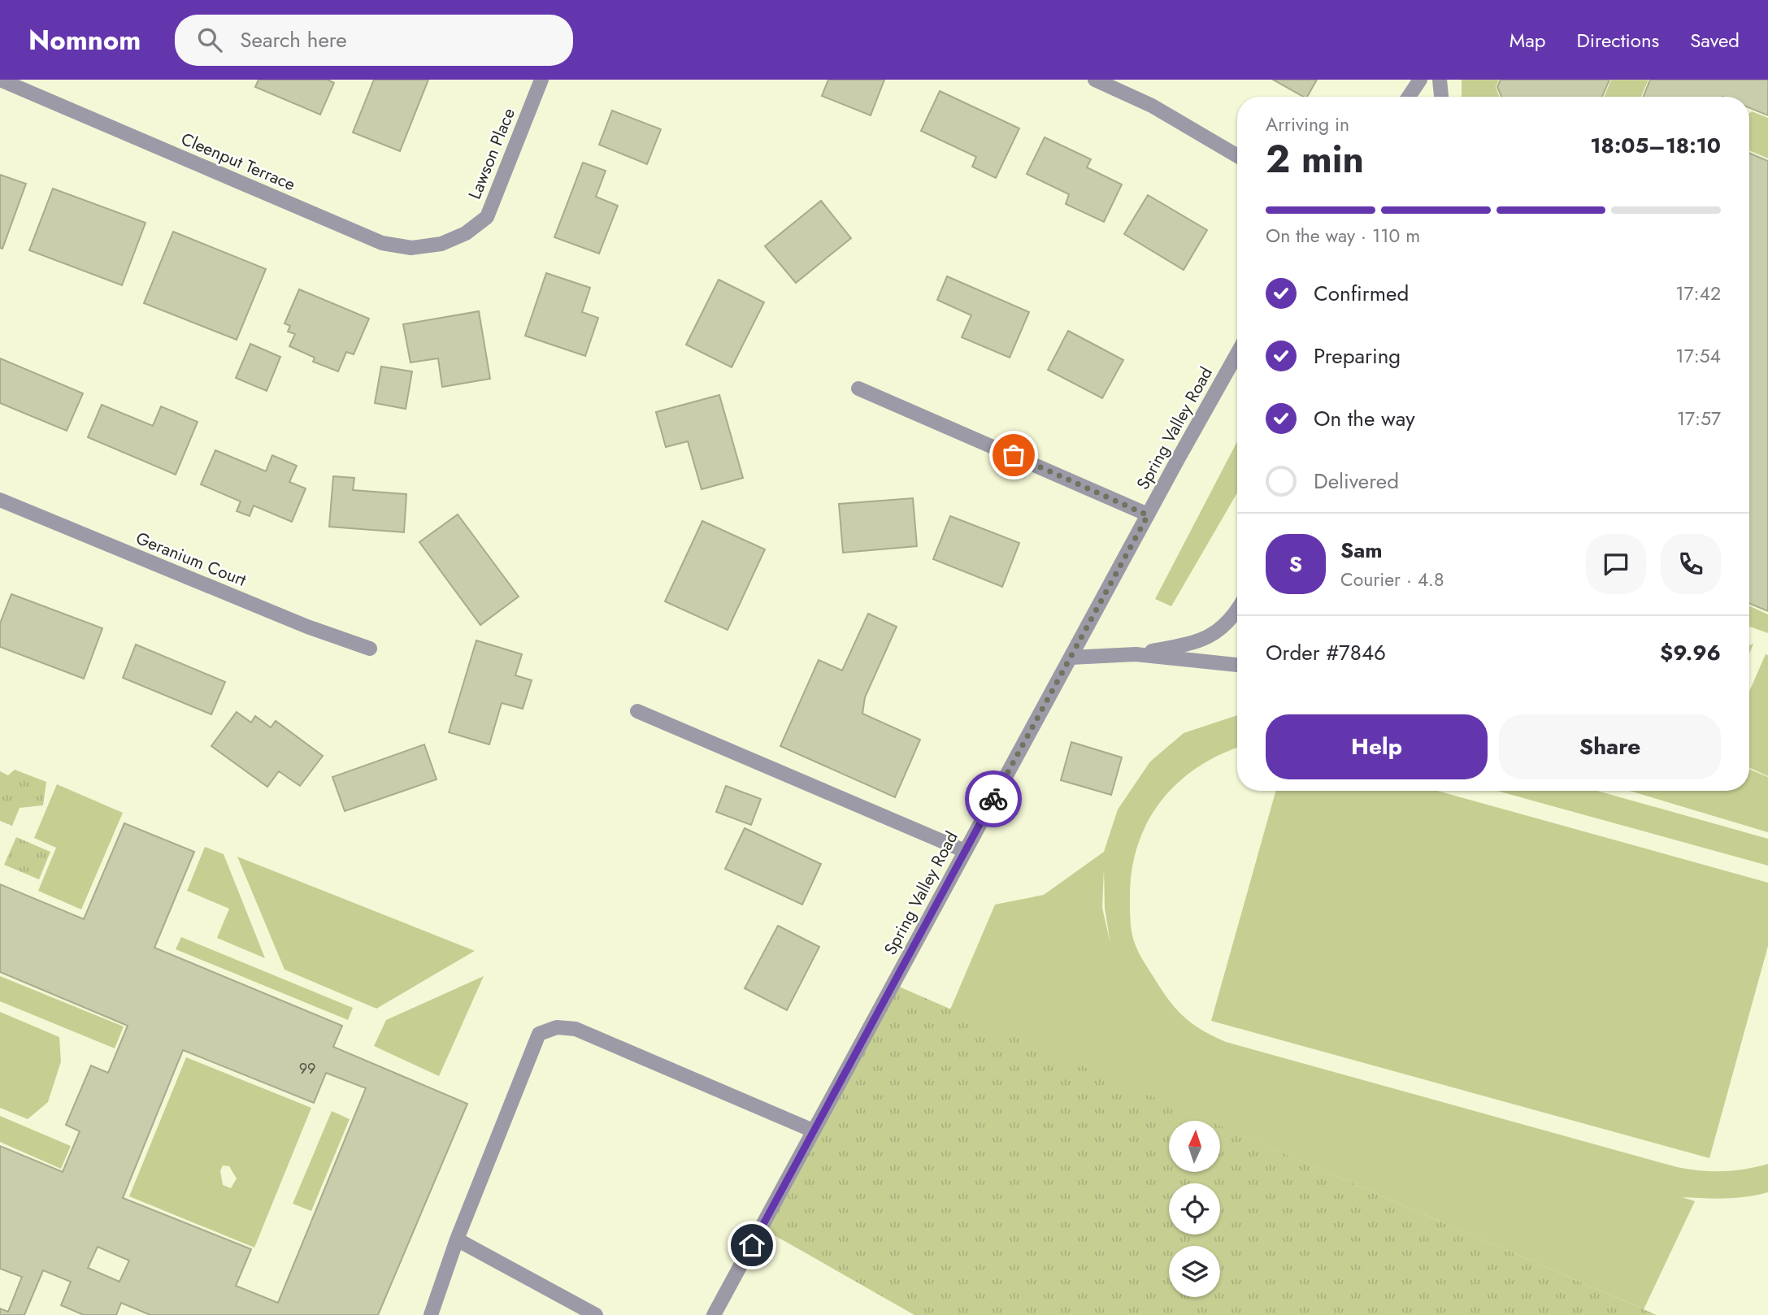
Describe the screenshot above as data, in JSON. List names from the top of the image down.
{
  "streets": {
    "street": [
      "Lawson Place",
      "Cleenput Terrace",
      "Spring Valley Road",
      "Geranium Court"
    ]
  },
  "crossings": [
    ["Lawson Place", "Cleenput Terrace"]
  ],
  "house_numbers": ["99"],
  "north": "top",
  "page": {
    "header": "Nomnom",
    "search": "Search here",
    "nav": ["Map", "Directions", "Saved"],
    "heading": ["2 min", "Arriving in", "18:05–18:10"],
    "panel": [
      "Sam",
      "Courier · 4.8",
      "Order #7846",
      "$9.96"
    ],
    "bar": "On the way · 110 m",
    "list": [
      ["Confirmed", "17:42"],
      ["Preparing", "17:54"],
      ["On the way", "17:57"],
      "Delivered"
    ],
    "round": "S",
    "buttons": ["Help", "Share"]
  }
}
